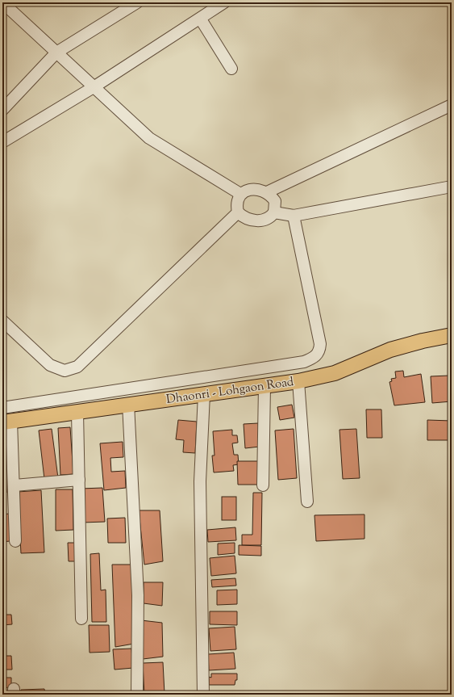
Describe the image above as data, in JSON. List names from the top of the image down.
{
  "streets": {
    "main road": ["Dhaonri - Lohgaon Road"]
  }
}
